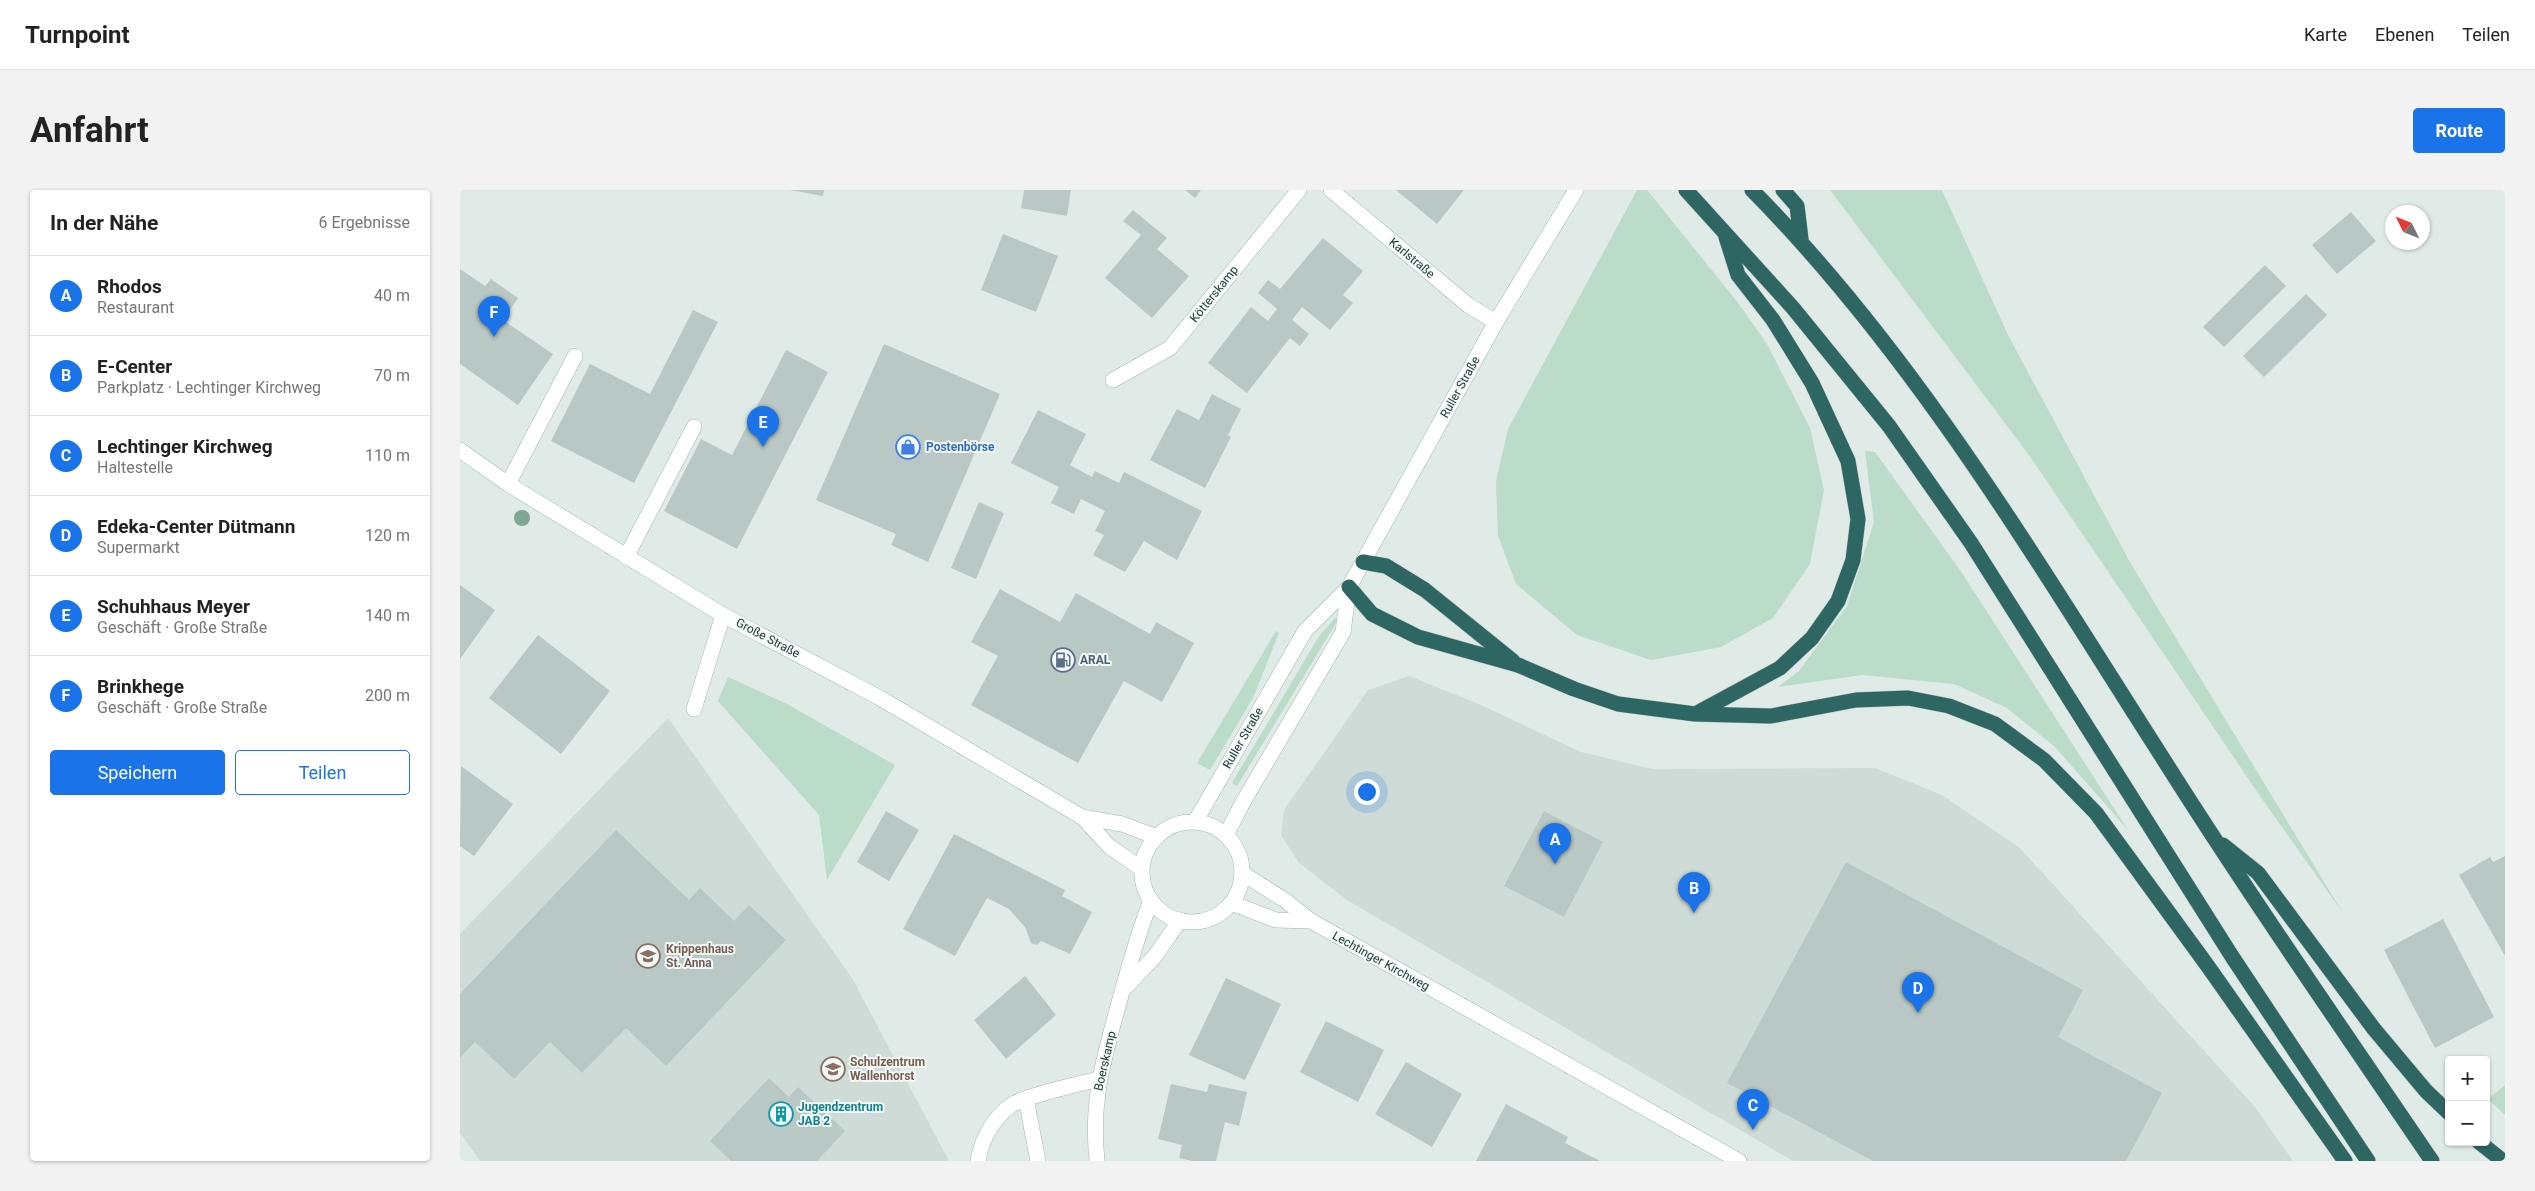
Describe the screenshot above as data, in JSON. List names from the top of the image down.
{
  "streets": {
    "street": [
      "Karlstraße",
      "Kötterskamp",
      "Ruller Straße",
      "Große Straße",
      "Lechtinger Kirchweg",
      "Boerskamp"
    ]
  },
  "crossings": [
    ["Karlstraße", "Ruller Straße"],
    ["Ruller Straße", "Große Straße"],
    ["Ruller Straße", "Lechtinger Kirchweg"],
    ["Ruller Straße", "Boerskamp"],
    ["Große Straße", "Lechtinger Kirchweg"],
    ["Große Straße", "Boerskamp"],
    ["Lechtinger Kirchweg", "Boerskamp"]
  ],
  "places": {
    "shop": ["Postenbörse"],
    "fuel station": ["ARAL"],
    "school or university": ["Krippenhaus St. Anna", "Schulzentrum Wallenhorst"],
    "building": ["Jugendzentrum JAB 2"]
  },
  "north": "top left",
  "page": {
    "header": "Turnpoint",
    "nav": ["Karte", "Ebenen", "Teilen"],
    "buttons": [
      "Route",
      ["Speichern", "Teilen"]
    ],
    "title": "Anfahrt",
    "heading": ["In der Nähe", "6 Ergebnisse"],
    "list": [
      {
        "mark": "A",
        "name": "Rhodos",
        "note": "Restaurant",
        "value": "40 m"
      },
      {
        "mark": "B",
        "name": "E-Center",
        "note": "Parkplatz · Lechtinger Kirchweg",
        "value": "70 m"
      },
      {
        "mark": "C",
        "name": "Lechtinger Kirchweg",
        "note": "Haltestelle",
        "value": "110 m"
      },
      {
        "mark": "D",
        "name": "Edeka-Center Dütmann",
        "note": "Supermarkt",
        "value": "120 m"
      },
      {
        "mark": "E",
        "name": "Schuhhaus Meyer",
        "note": "Geschäft · Große Straße",
        "value": "140 m"
      },
      {
        "mark": "F",
        "name": "Brinkhege",
        "note": "Geschäft · Große Straße",
        "value": "200 m"
      }
    ],
    "pins": [
      "F",
      "E",
      "A",
      "B",
      "D",
      "C"
    ],
    "map_buttons": ["+", "−"]
  }
}
